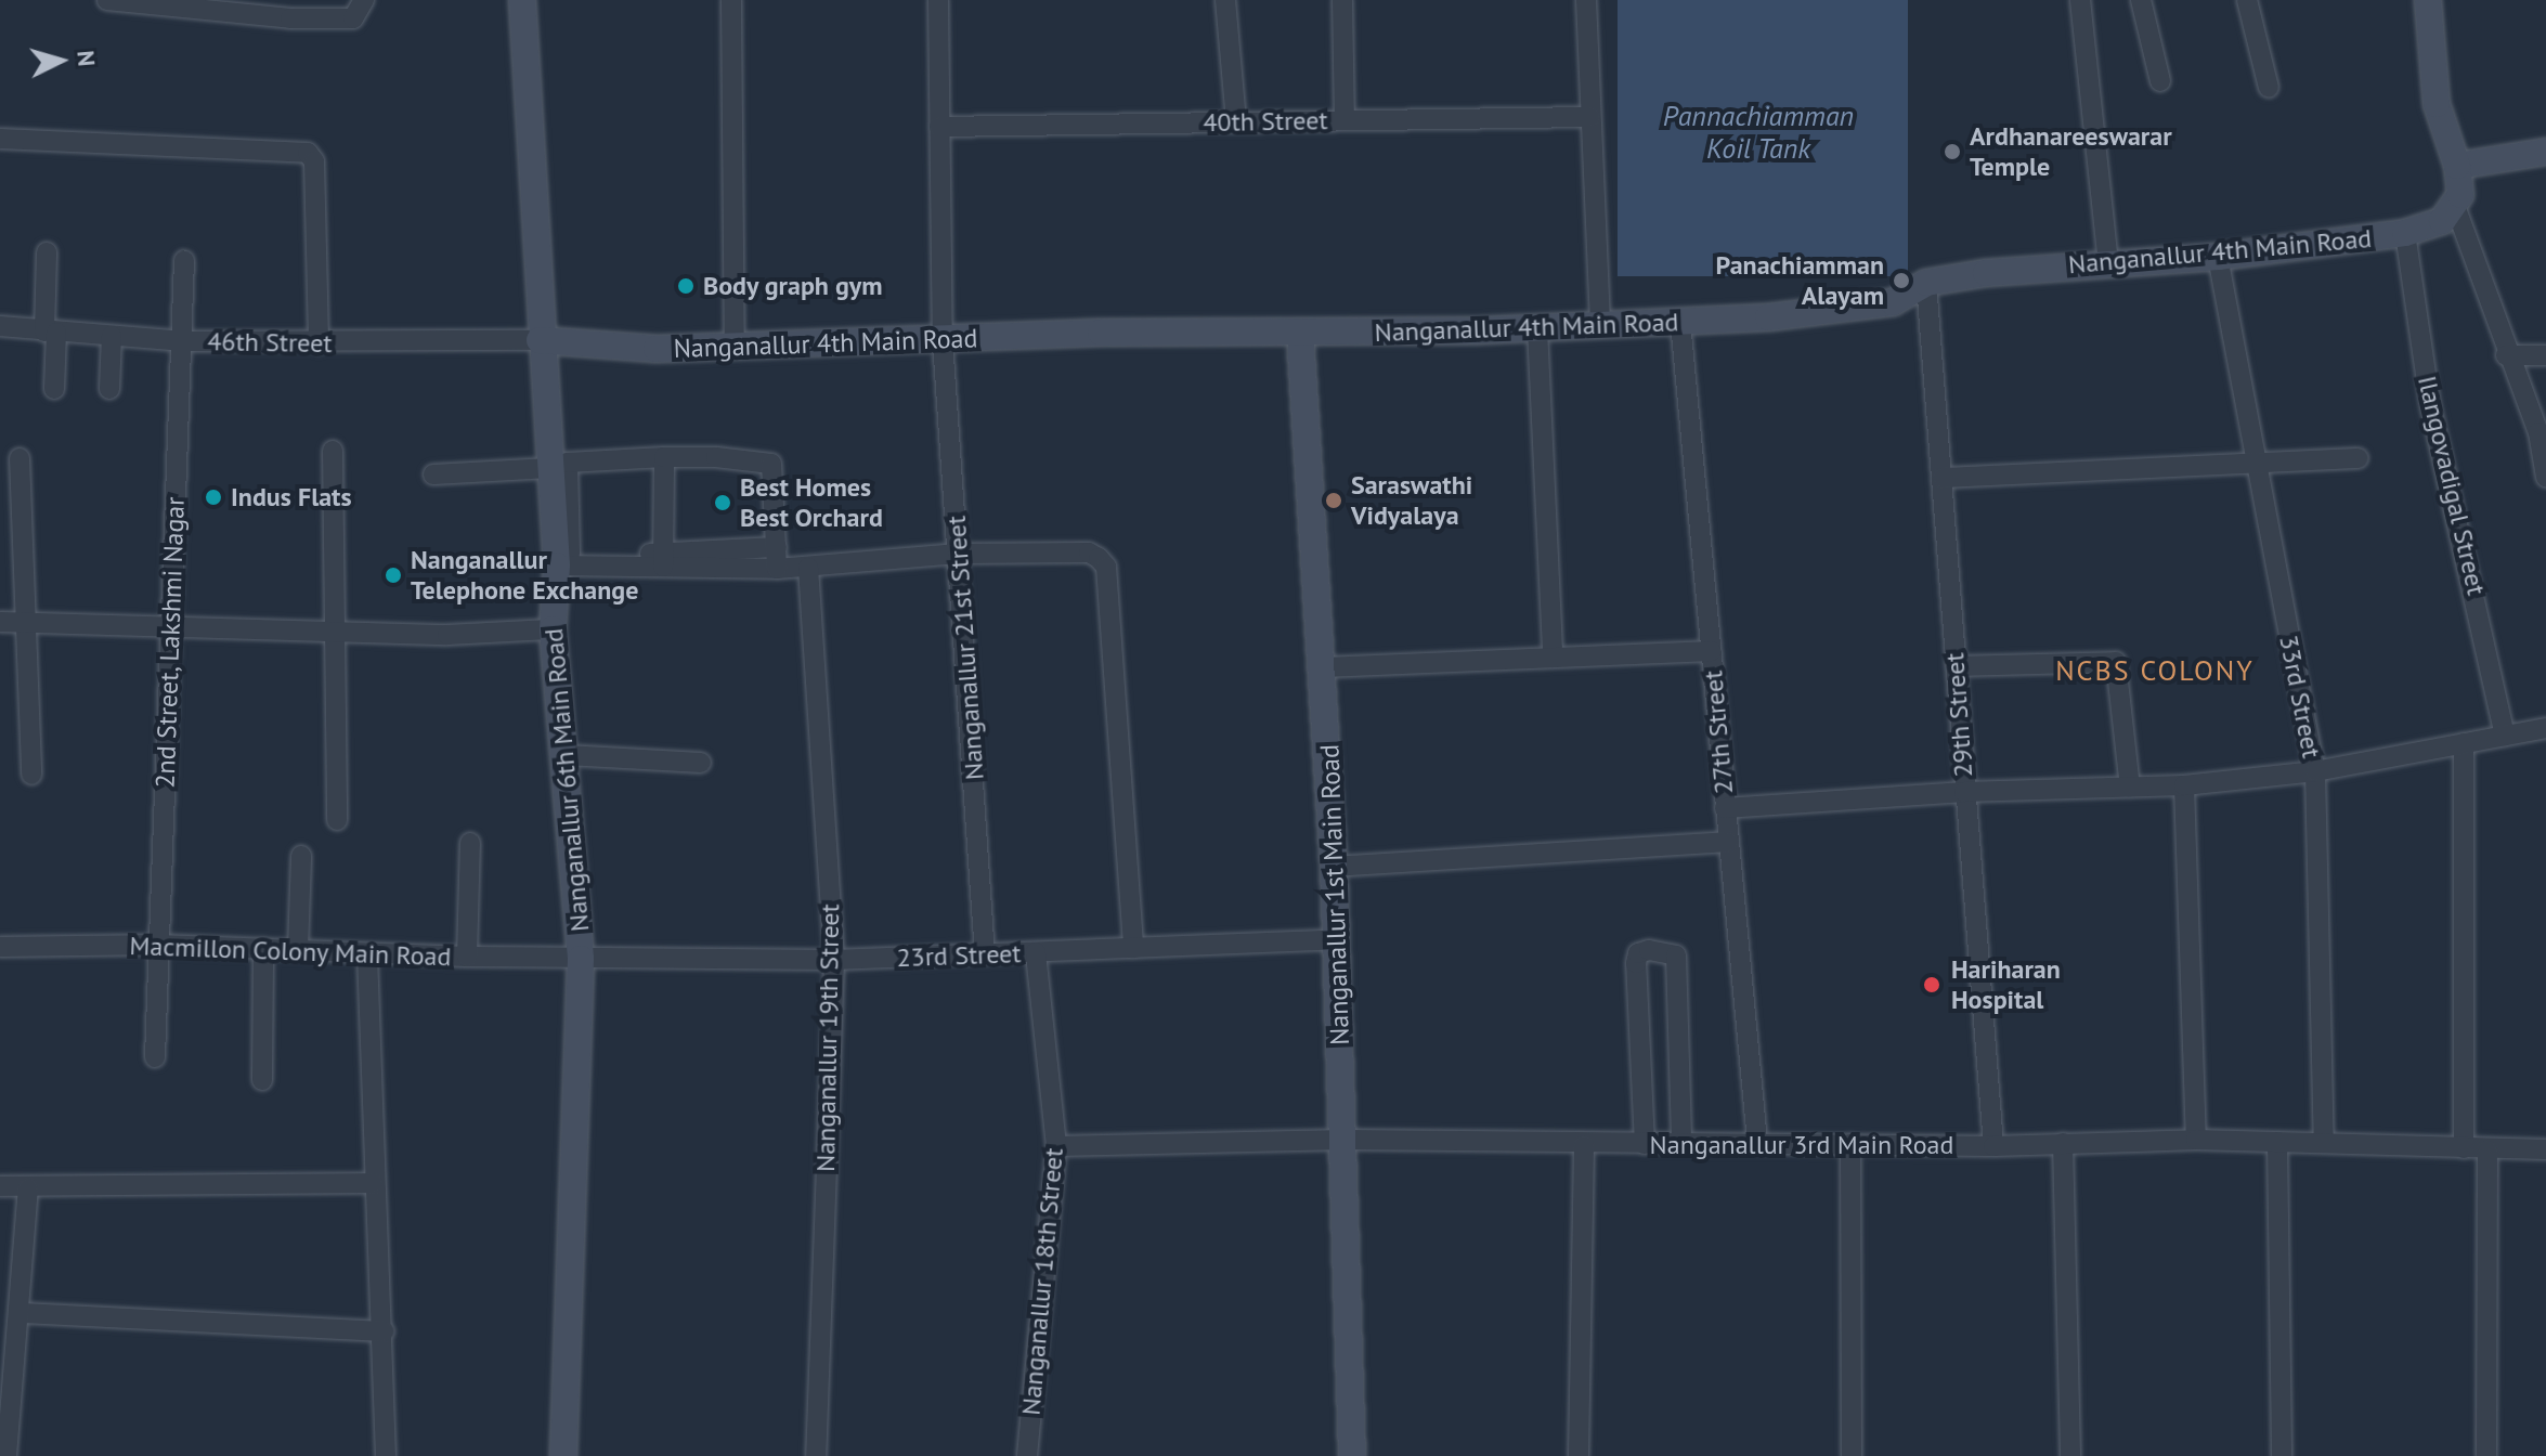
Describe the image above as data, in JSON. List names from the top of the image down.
{
  "streets": {
    "street": [
      "40th Street",
      "Nanganallur 4th Main Road",
      "46th Street",
      "Ilangovadigal Street",
      "2nd Street, Lakshmi Nagar",
      "Nanganallur 21st Street",
      "33rd Street",
      "29th Street",
      "27th Street",
      "Nanganallur 6th Main Road",
      "Nanganallur 1st Main Road",
      "Macmillon Colony Main Road",
      "23rd Street",
      "Nanganallur 19th Street",
      "Nanganallur 3rd Main Road",
      "Nanganallur 18th Street"
    ]
  },
  "crossings": [
    ["40th Street", "Nanganallur 21st Street"],
    ["Nanganallur 4th Main Road", "46th Street"],
    ["Nanganallur 4th Main Road", "Ilangovadigal Street"],
    ["Nanganallur 4th Main Road", "Nanganallur 21st Street"],
    ["Nanganallur 4th Main Road", "33rd Street"],
    ["Nanganallur 4th Main Road", "29th Street"],
    ["Nanganallur 4th Main Road", "27th Street"],
    ["Nanganallur 4th Main Road", "Nanganallur 6th Main Road"],
    ["Nanganallur 4th Main Road", "Nanganallur 1st Main Road"],
    ["46th Street", "2nd Street, Lakshmi Nagar"],
    ["46th Street", "Nanganallur 6th Main Road"],
    ["2nd Street, Lakshmi Nagar", "Macmillon Colony Main Road"],
    ["Nanganallur 21st Street", "23rd Street"],
    ["33rd Street", "Nanganallur 3rd Main Road"],
    ["29th Street", "Nanganallur 3rd Main Road"],
    ["27th Street", "Nanganallur 3rd Main Road"],
    ["Nanganallur 6th Main Road", "Macmillon Colony Main Road"],
    ["Nanganallur 6th Main Road", "23rd Street"],
    ["Nanganallur 1st Main Road", "23rd Street"],
    ["Nanganallur 1st Main Road", "Nanganallur 3rd Main Road"],
    ["Macmillon Colony Main Road", "23rd Street"],
    ["23rd Street", "Nanganallur 19th Street"],
    ["23rd Street", "Nanganallur 18th Street"],
    ["Nanganallur 3rd Main Road", "Nanganallur 18th Street"]
  ],
  "districts": ["NCBS COLONY"],
  "water": ["Pannachiamman Koil Tank"],
  "places": [
    "Ardhanareeswarar Temple",
    "Panachiamman Alayam",
    "Body graph gym",
    "Indus Flats",
    "Saraswathi Vidyalaya",
    "Best Homes Best Orchard",
    "Nanganallur Telephone Exchange",
    "Hariharan Hospital"
  ],
  "north": "right"
}
